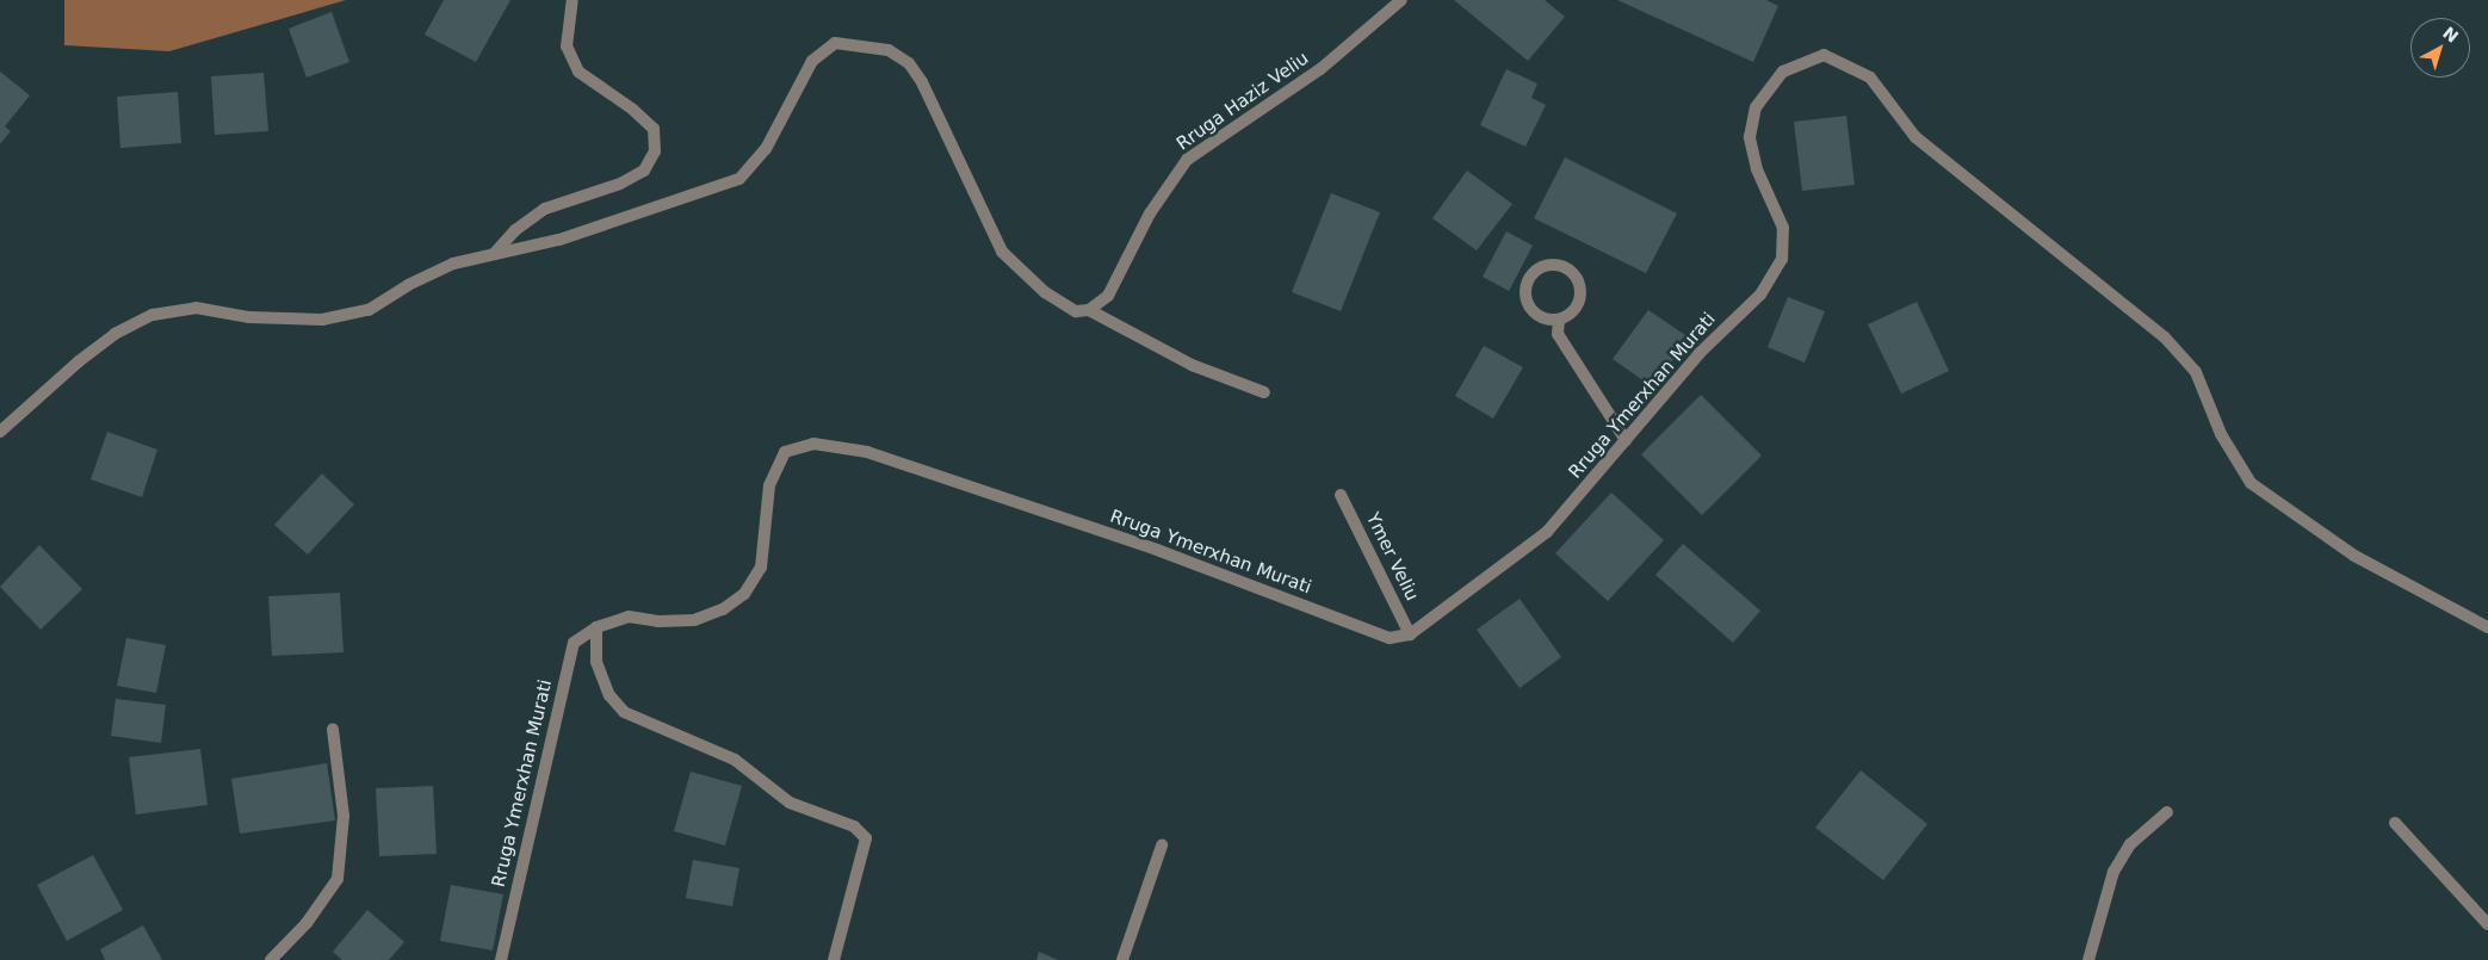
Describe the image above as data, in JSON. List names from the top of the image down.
{
  "streets": {
    "street": ["Rruga Haziz Veliu", "Rruga Ymerxhan Murati", "Ymer Veliu"]
  },
  "crossings": [
    ["Rruga Ymerxhan Murati", "Ymer Veliu"]
  ],
  "north": "top right"
}
